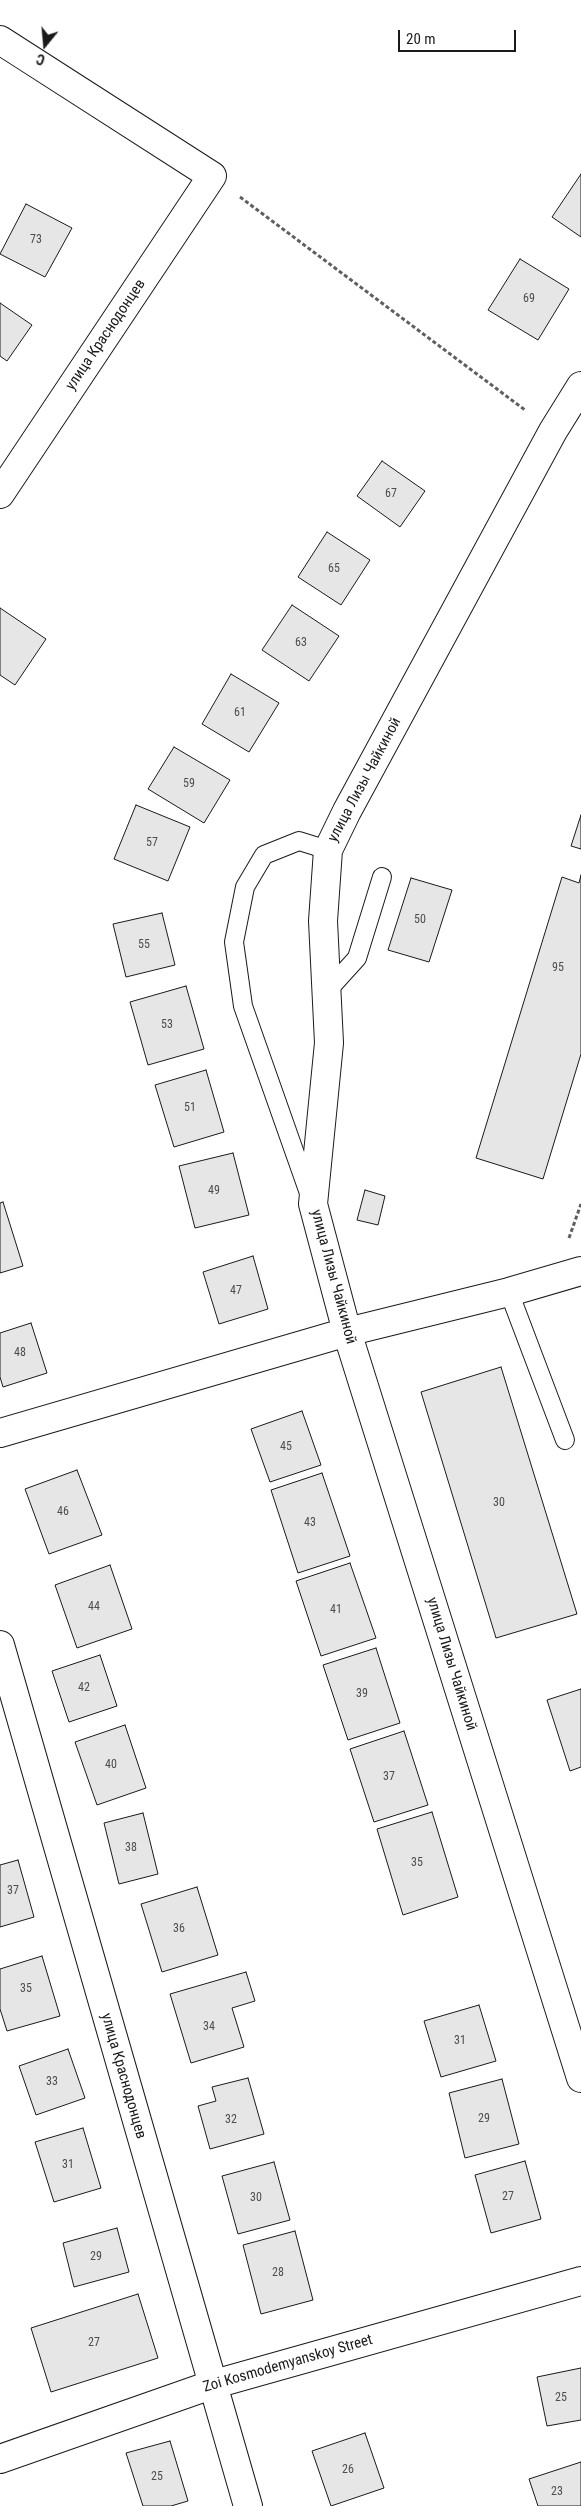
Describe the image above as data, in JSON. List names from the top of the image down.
{
  "streets": {
    "street": ["улица Краснодонцев", "улица Лизы Чайкиной", "Zoi Kosmodemyanskoy Street"]
  },
  "crossings": [
    ["улица Краснодонцев", "Zoi Kosmodemyanskoy Street"]
  ],
  "house_numbers": [
    "73",
    "69",
    "67",
    "65",
    "63",
    "61",
    "59",
    "57",
    "50",
    "55",
    "95",
    "53",
    "51",
    "49",
    "47",
    "48",
    "45",
    "30",
    "46",
    "43",
    "44",
    "41",
    "42",
    "39",
    "40",
    "37",
    "38",
    "35",
    "37",
    "36",
    "35",
    "34",
    "31",
    "33",
    "29",
    "32",
    "31",
    "27",
    "30",
    "29",
    "28",
    "27",
    "25",
    "26",
    "25",
    "23"
  ],
  "scale_bar": "20 m",
  "north": "bottom"
}
